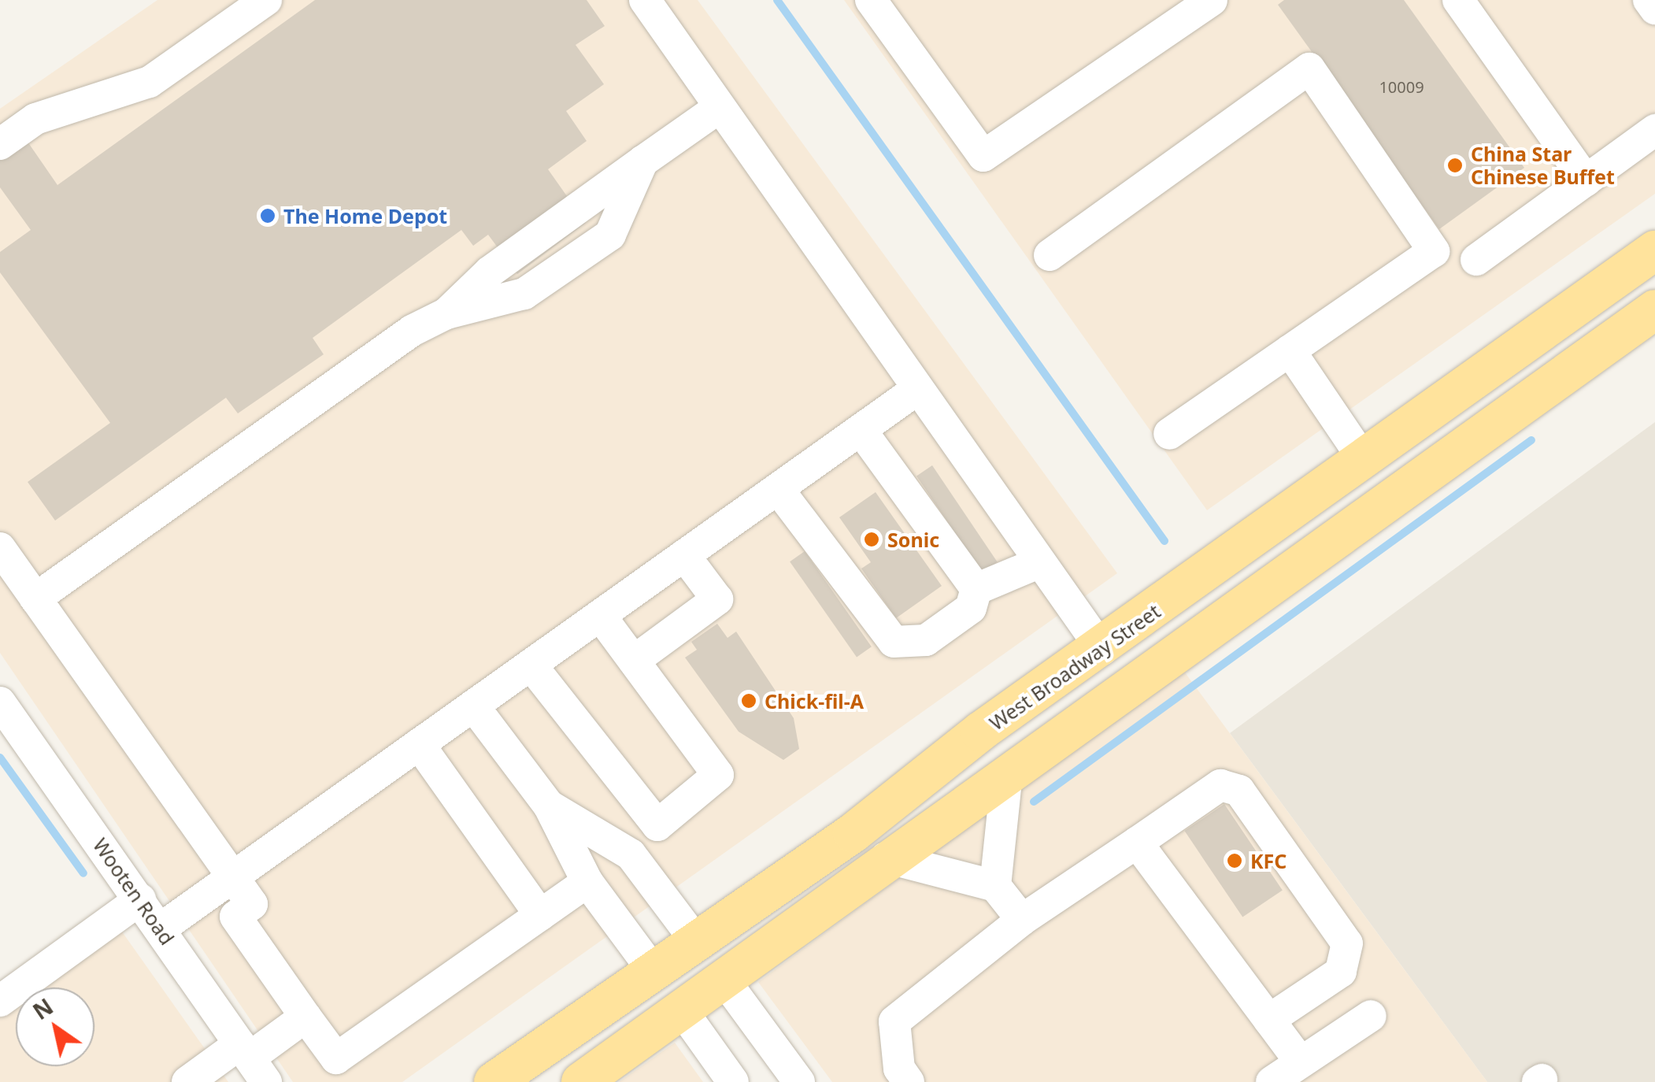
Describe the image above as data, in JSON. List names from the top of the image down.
{
  "streets": {
    "main road": ["West Broadway Street"],
    "street": ["Wooten Road"]
  },
  "places": [
    "China Star Chinese Buffet",
    "The Home Depot",
    "Sonic",
    "Chick-fil-A",
    "KFC"
  ],
  "house_numbers": ["10009"],
  "north": "top left"
}
